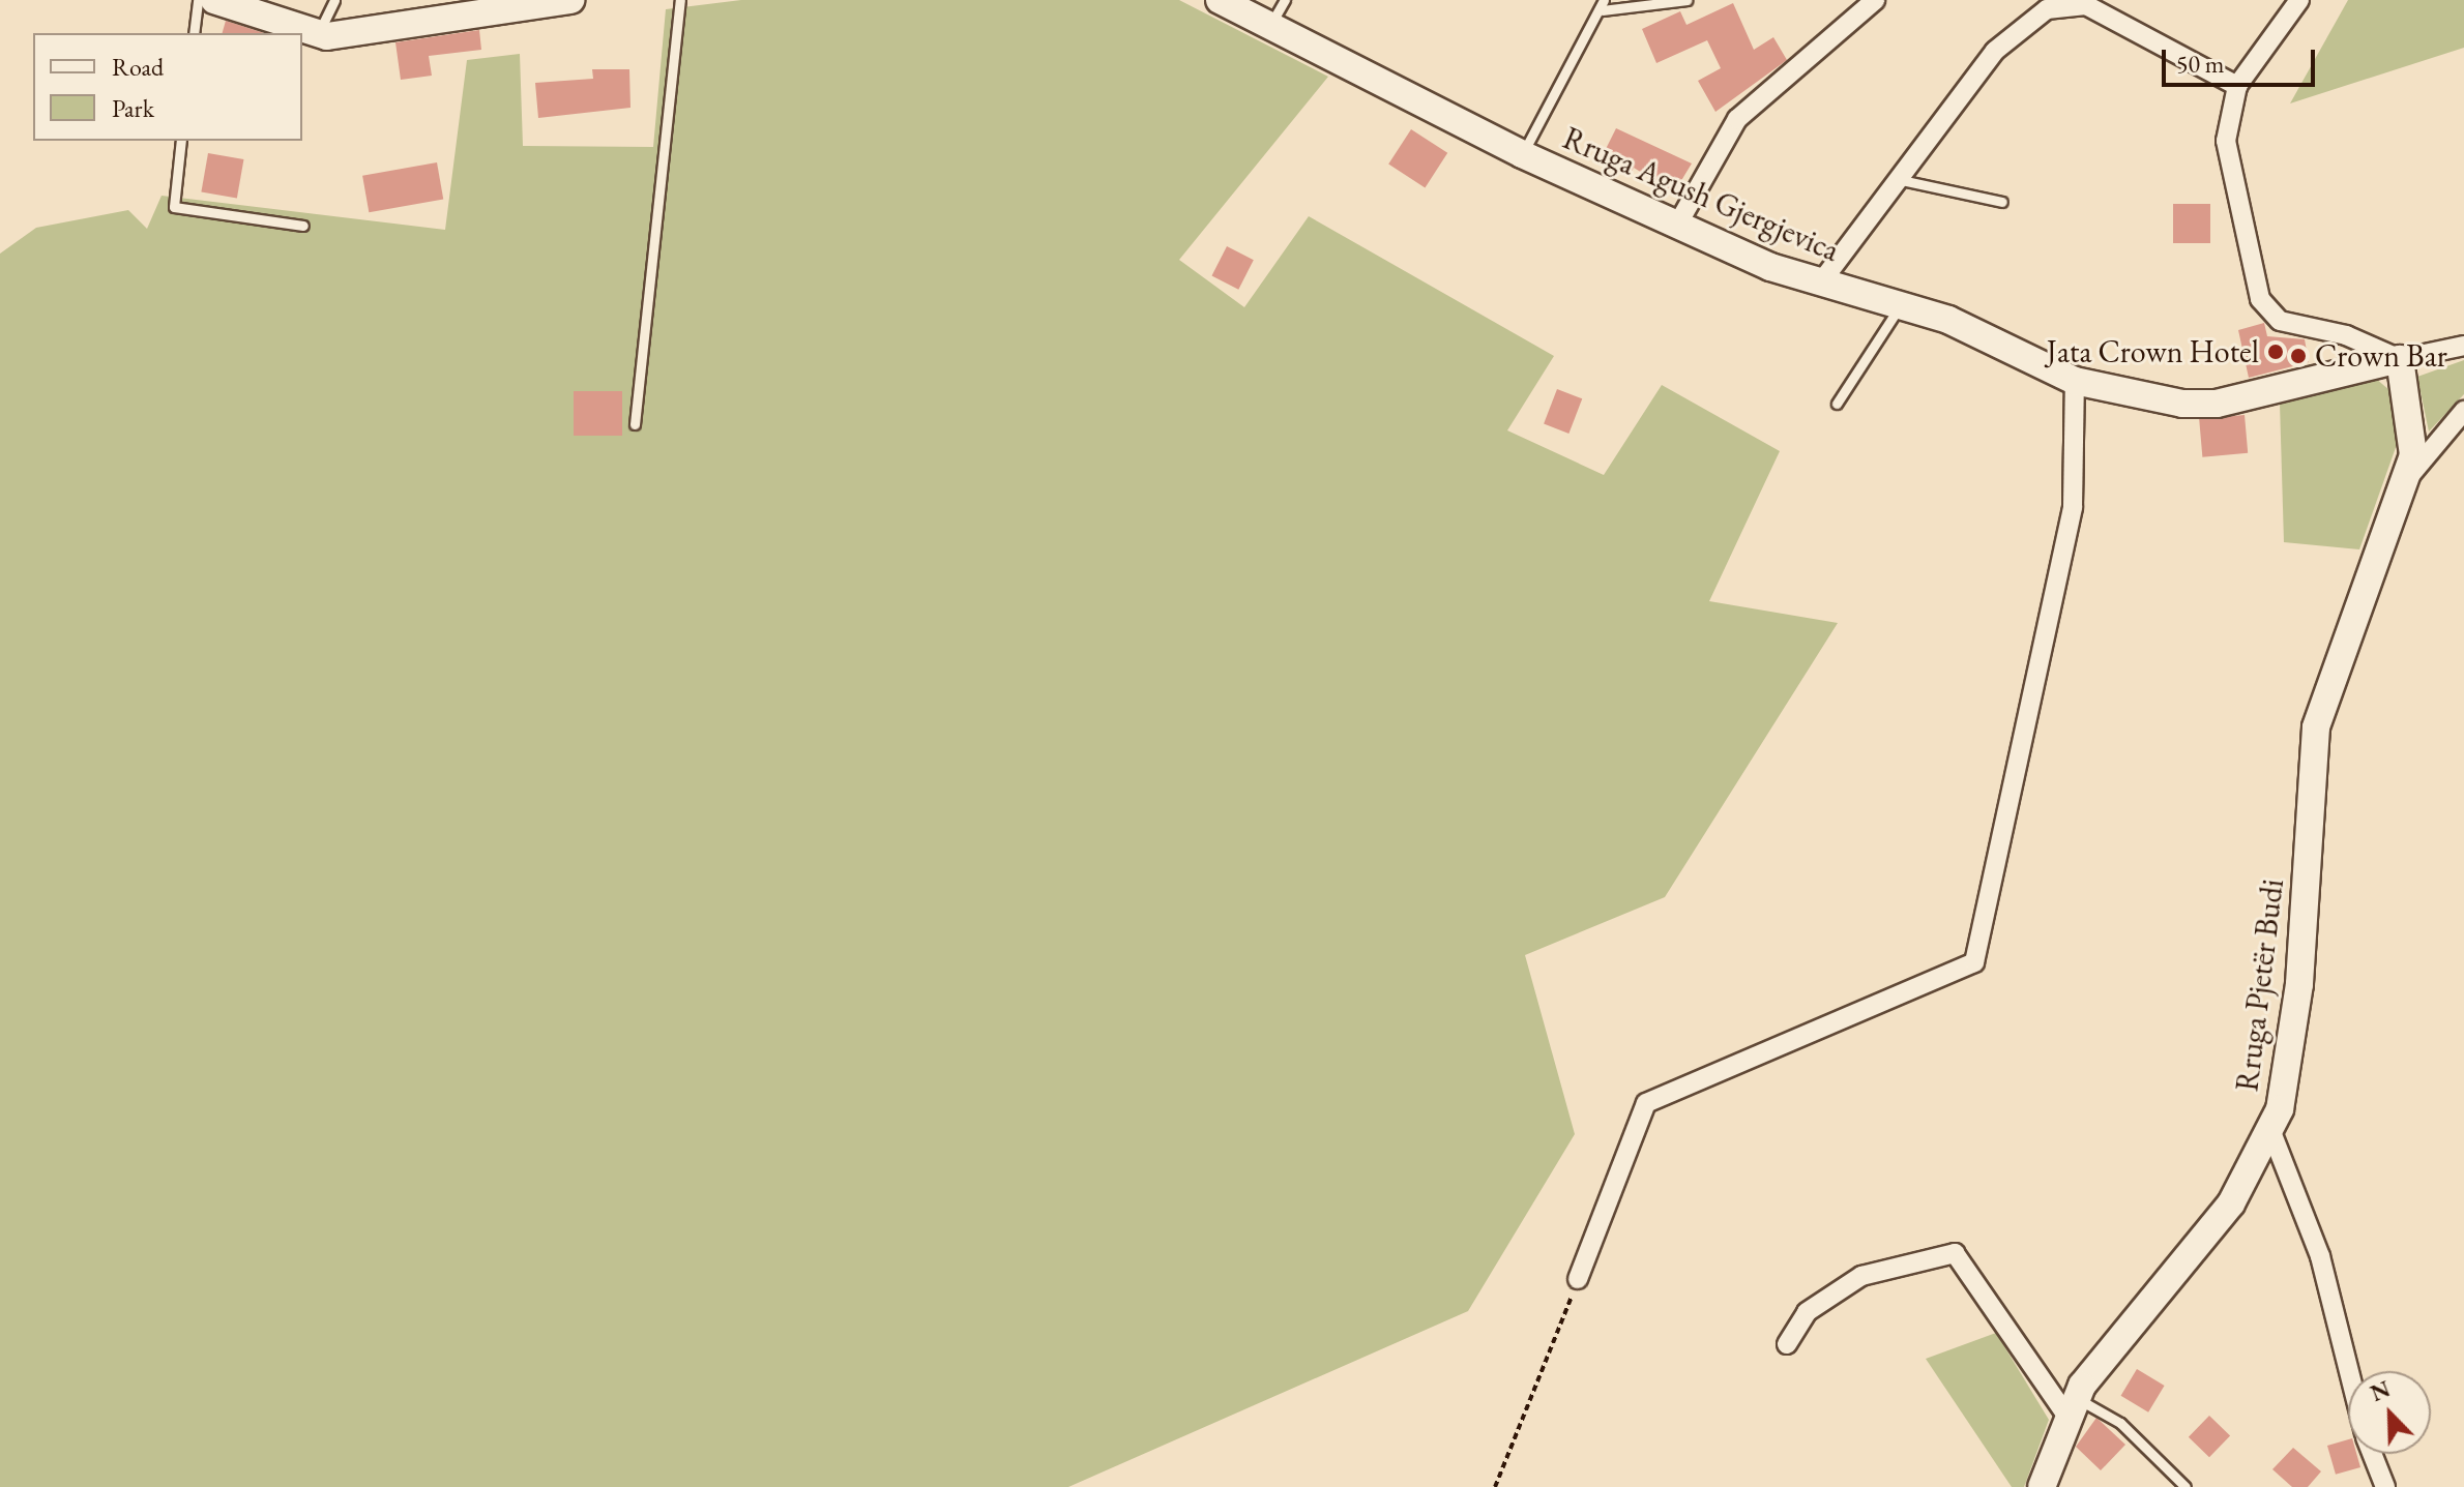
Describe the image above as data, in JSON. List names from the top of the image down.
{
  "streets": {
    "main road": ["Rruga Agush Gjergjevica", "Rruga Pjetër Budi"]
  },
  "crossings": [
    ["Rruga Agush Gjergjevica", "Rruga Pjetër Budi"]
  ],
  "places": ["Jata Crown Hotel", "Crown Bar"],
  "legend": ["Road", "Park"],
  "scale_bar": "50 m",
  "north": "top left"
}
